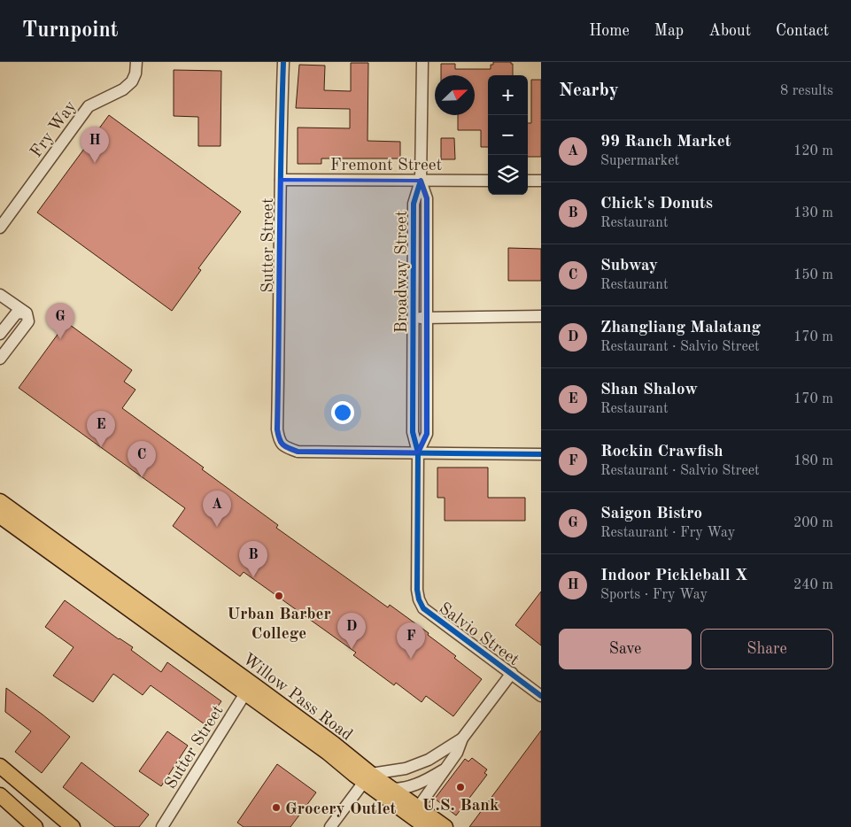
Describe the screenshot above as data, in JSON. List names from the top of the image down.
{
  "streets": {
    "main road": ["Willow Pass Road"],
    "street": [
      "Fry Way",
      "Fremont Street",
      "Sutter Street",
      "Broadway Street",
      "Salvio Street"
    ]
  },
  "crossings": [
    ["Fremont Street", "Sutter Street"],
    ["Fremont Street", "Broadway Street"],
    ["Sutter Street", "Broadway Street"],
    ["Sutter Street", "Willow Pass Road"],
    ["Broadway Street", "Salvio Street"]
  ],
  "places": ["Urban Barber College", "U.S. Bank", "Grocery Outlet"],
  "north": "top right",
  "page": {
    "header": "Turnpoint",
    "nav": [
      "Home",
      "Map",
      "About",
      "Contact"
    ],
    "heading": ["Nearby", "8 results"],
    "map_buttons": ["+", "−"],
    "list": [
      {
        "mark": "A",
        "name": "99 Ranch Market",
        "note": "Supermarket",
        "value": "120 m"
      },
      {
        "mark": "B",
        "name": "Chick's Donuts",
        "note": "Restaurant",
        "value": "130 m"
      },
      {
        "mark": "C",
        "name": "Subway",
        "note": "Restaurant",
        "value": "150 m"
      },
      {
        "mark": "D",
        "name": "Zhangliang Malatang",
        "note": "Restaurant · Salvio Street",
        "value": "170 m"
      },
      {
        "mark": "E",
        "name": "Shan Shalow",
        "note": "Restaurant",
        "value": "170 m"
      },
      {
        "mark": "F",
        "name": "Rockin Crawfish",
        "note": "Restaurant · Salvio Street",
        "value": "180 m"
      },
      {
        "mark": "G",
        "name": "Saigon Bistro",
        "note": "Restaurant · Fry Way",
        "value": "200 m"
      },
      {
        "mark": "H",
        "name": "Indoor Pickleball X",
        "note": "Sports · Fry Way",
        "value": "240 m"
      }
    ],
    "pins": [
      "H",
      "G",
      "E",
      "C",
      "A",
      "B",
      "D",
      "F"
    ],
    "buttons": ["Save", "Share"]
  }
}
